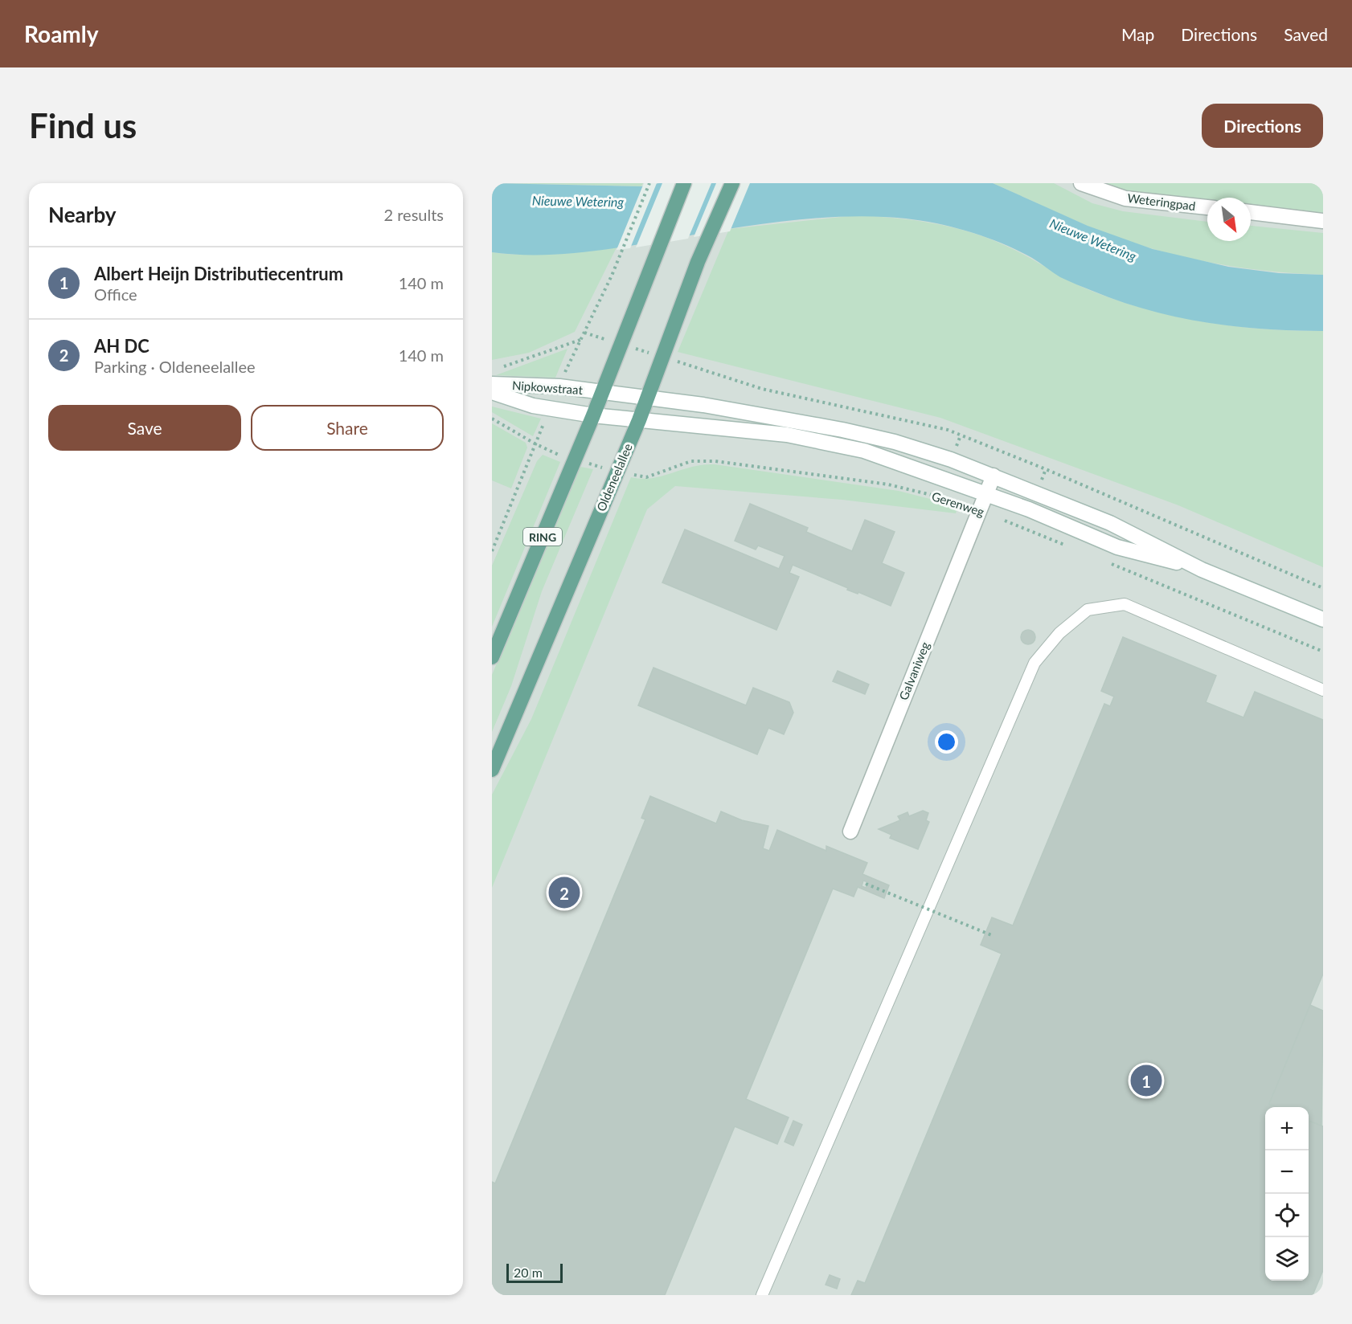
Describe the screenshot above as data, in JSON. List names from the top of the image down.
{
  "streets": {
    "main road": [
      "Weteringpad",
      "Nipkowstraat",
      "Oldeneelallee",
      "Gerenweg",
      "RING",
      "Galvaniweg"
    ]
  },
  "crossings": [
    ["Nipkowstraat", "Gerenweg"],
    ["Nipkowstraat", "RING"],
    ["Oldeneelallee", "Gerenweg"],
    ["Gerenweg", "RING"],
    ["Gerenweg", "Galvaniweg"]
  ],
  "water": ["Nieuwe Wetering"],
  "scale_bar": "20 m",
  "north": "bottom right",
  "page": {
    "header": "Roamly",
    "nav": ["Map", "Directions", "Saved"],
    "buttons": [
      "Directions",
      ["Save", "Share"]
    ],
    "title": "Find us",
    "heading": ["Nearby", "2 results"],
    "list": [
      {
        "mark": "1",
        "name": "Albert Heijn Distributiecentrum",
        "note": "Office",
        "value": "140 m"
      },
      {
        "mark": "2",
        "name": "AH DC",
        "note": "Parking · Oldeneelallee",
        "value": "140 m"
      }
    ],
    "pins": ["2", "1"],
    "map_buttons": ["+", "−"],
    "scale": "20 m"
  }
}
